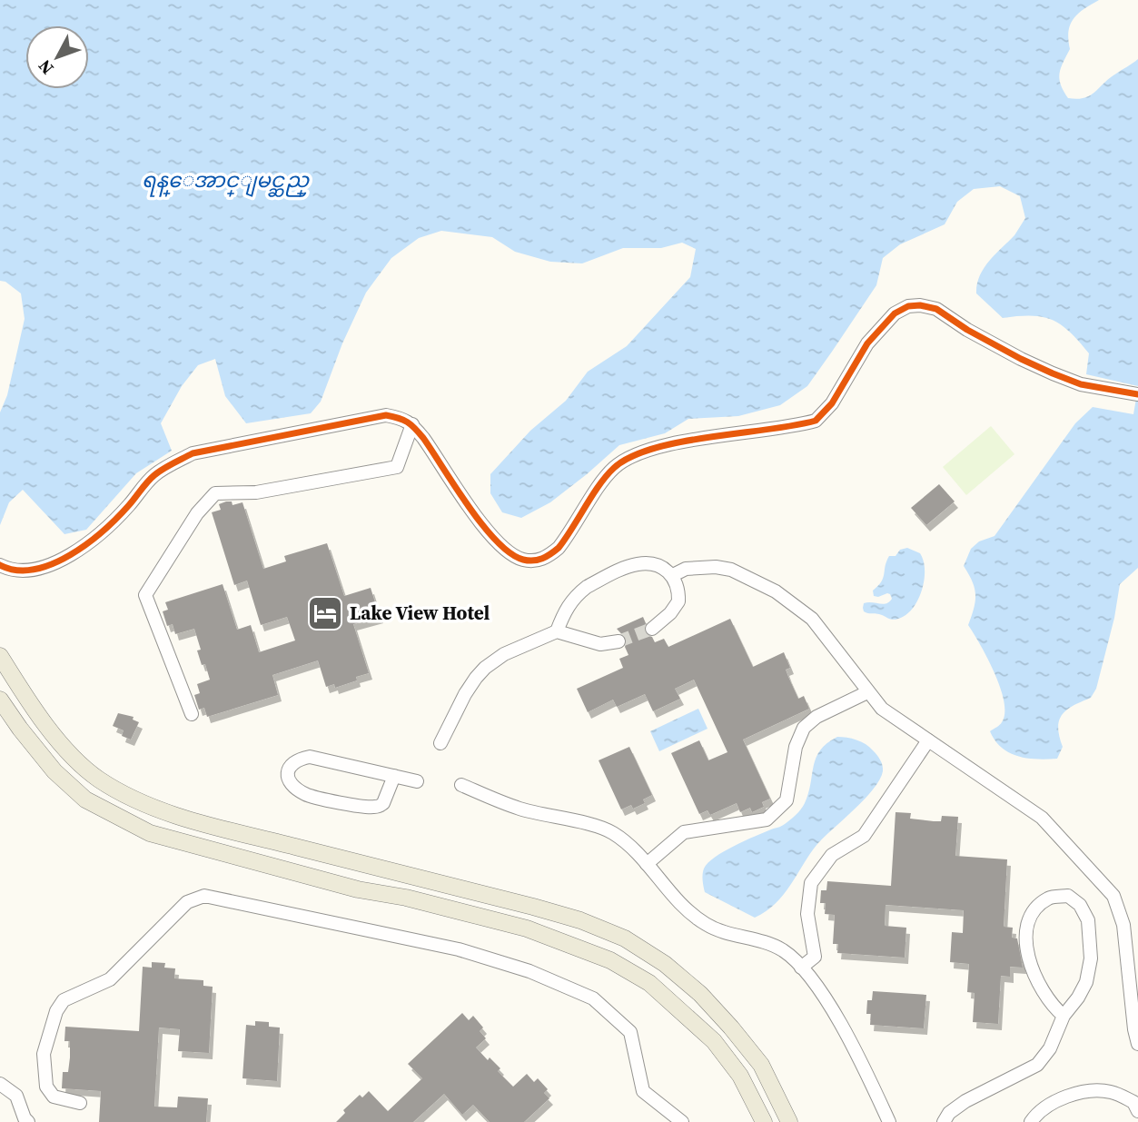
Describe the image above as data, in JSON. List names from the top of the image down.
{
  "water": ["ရန္ေအာင္ျမင္ဆည္"],
  "places": {
    "hotel": ["Lake View Hotel"]
  },
  "north": "bottom left"
}
